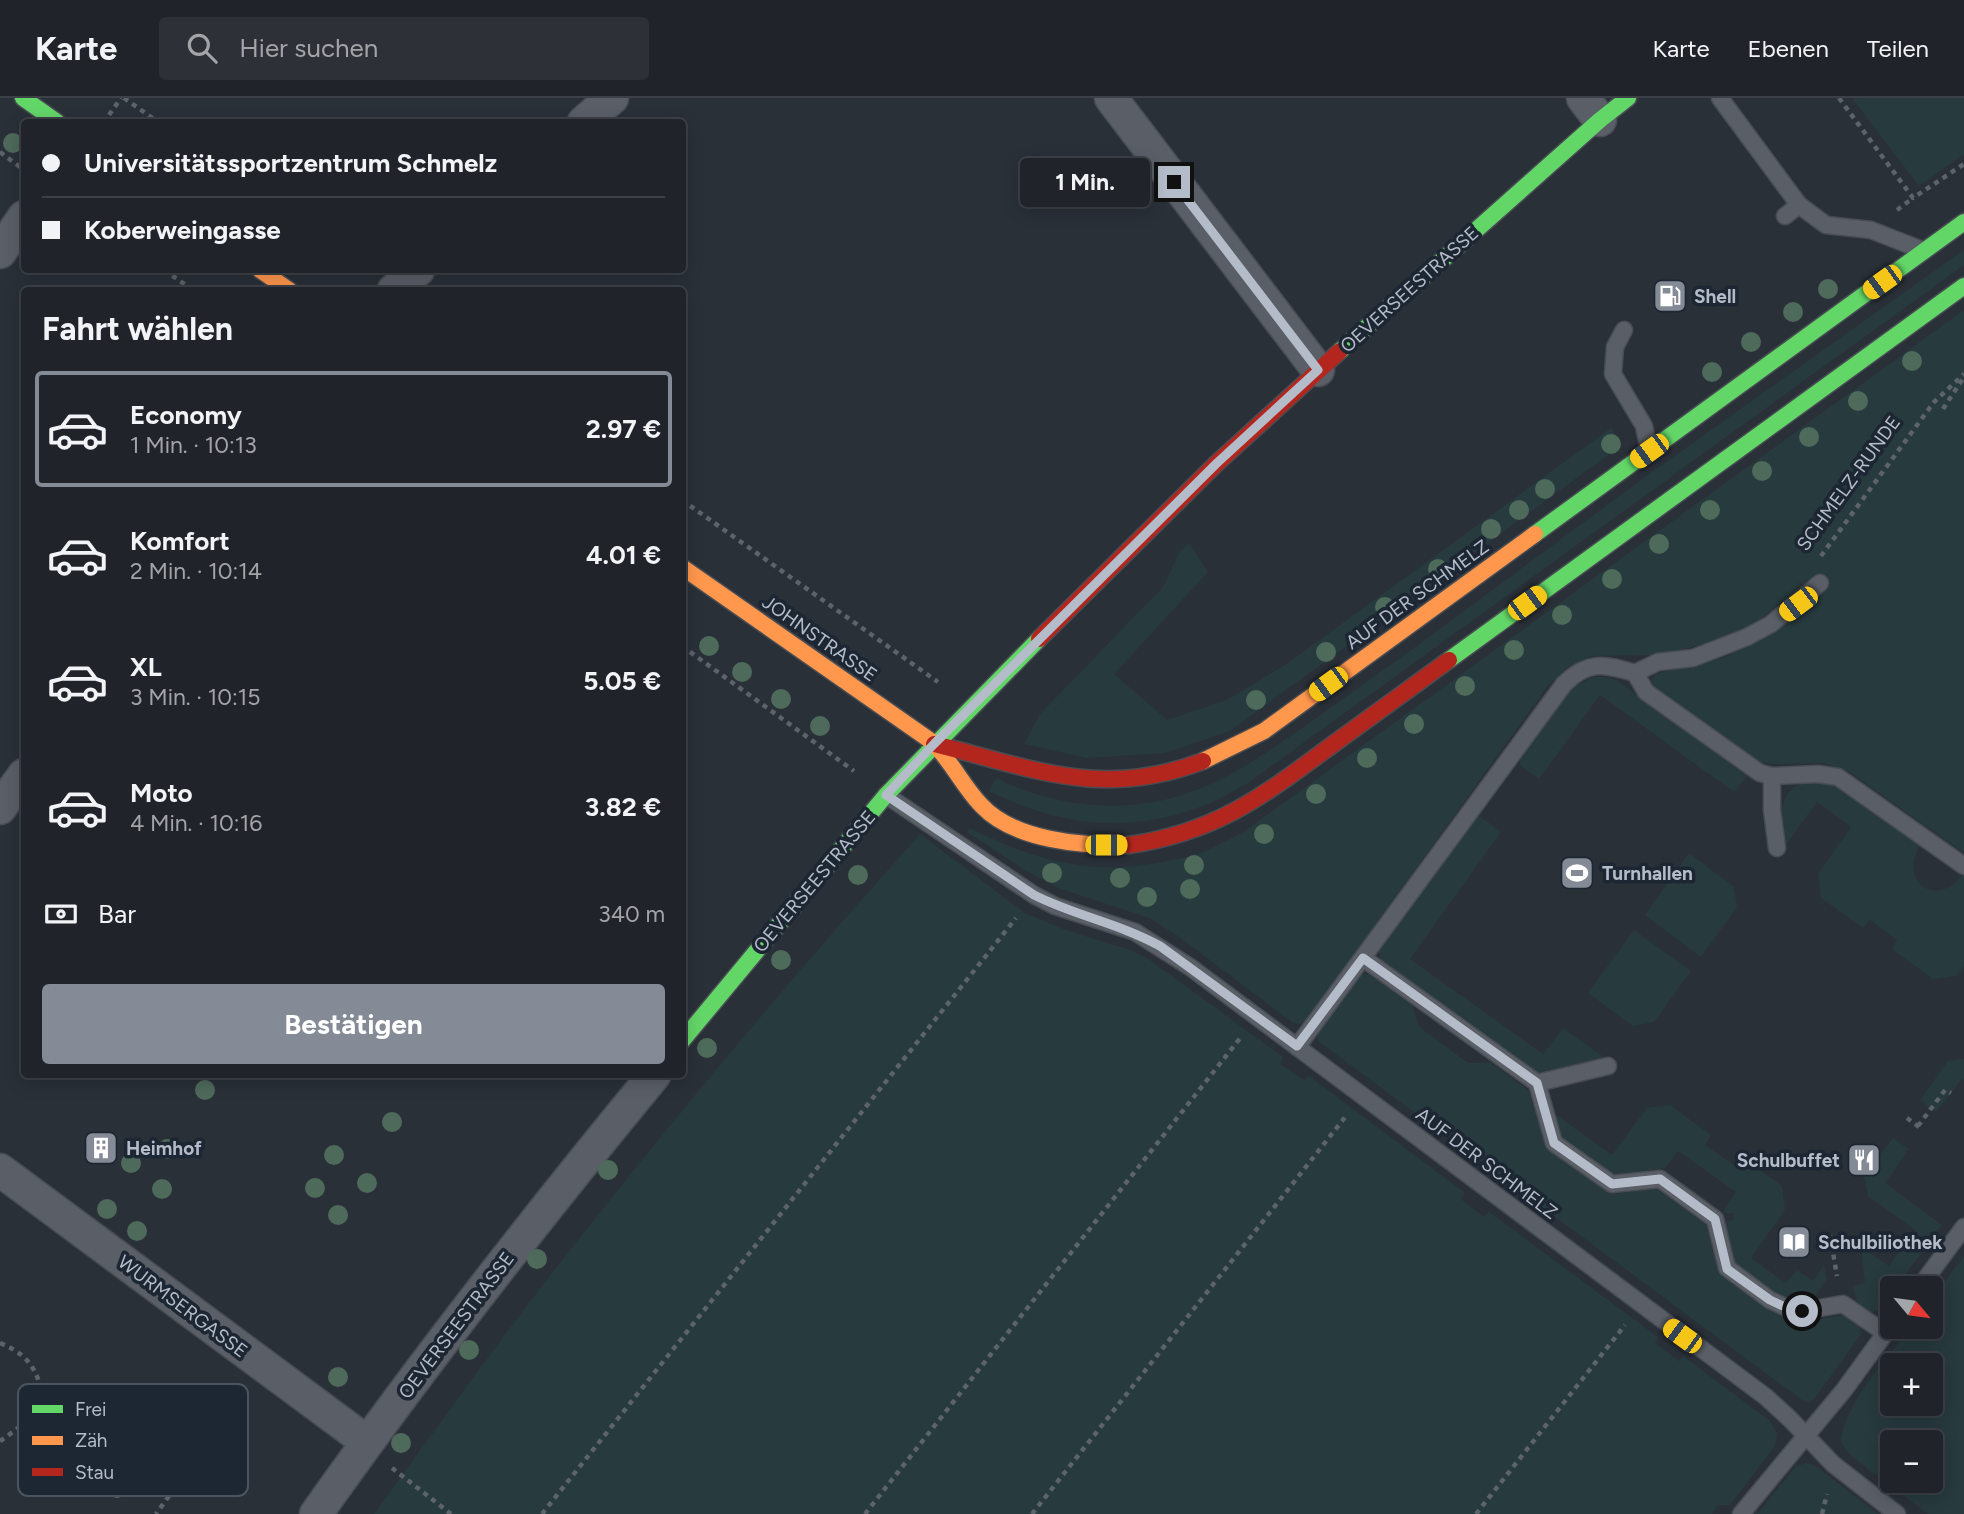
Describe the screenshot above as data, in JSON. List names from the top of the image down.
{
  "streets": {
    "main road": ["OEVERSEESTRASSE", "AUF DER SCHMELZ", "JOHNSTRASSE"],
    "street": ["WURMSERGASSE"],
    "path": ["SCHMELZ-RUNDE"]
  },
  "crossings": [
    ["OEVERSEESTRASSE", "AUF DER SCHMELZ"],
    ["OEVERSEESTRASSE", "JOHNSTRASSE"],
    ["OEVERSEESTRASSE", "WURMSERGASSE"],
    ["AUF DER SCHMELZ", "JOHNSTRASSE"]
  ],
  "places": {
    "fuel station": ["Shell"],
    "sports": ["Turnhallen"],
    "building": ["Heimhof"],
    "restaurant": ["Schulbuffet"],
    "library": ["Schulbiliothek"]
  },
  "legend": ["Frei", "Zäh", "Stau"],
  "north": "bottom right",
  "page": {
    "header": "Karte",
    "search": "Hier suchen",
    "nav": ["Karte", "Ebenen", "Teilen"],
    "banner": ["Universitätssportzentrum Schmelz", "Koberweingasse"],
    "bubble": "1 Min.",
    "heading": "Fahrt wählen",
    "list": [
      {
        "name": "Economy",
        "note": "1 Min. · 10:13",
        "value": "2.97 €"
      },
      {
        "name": "Komfort",
        "note": "2 Min. · 10:14",
        "value": "4.01 €"
      },
      {
        "name": "XL",
        "note": "3 Min. · 10:15",
        "value": "5.05 €"
      },
      {
        "name": "Moto",
        "note": "4 Min. · 10:16",
        "value": "3.82 €"
      }
    ],
    "pay": ["Bar", "340 m"],
    "buttons": "Bestätigen",
    "map_buttons": ["+", "−"]
  }
}
